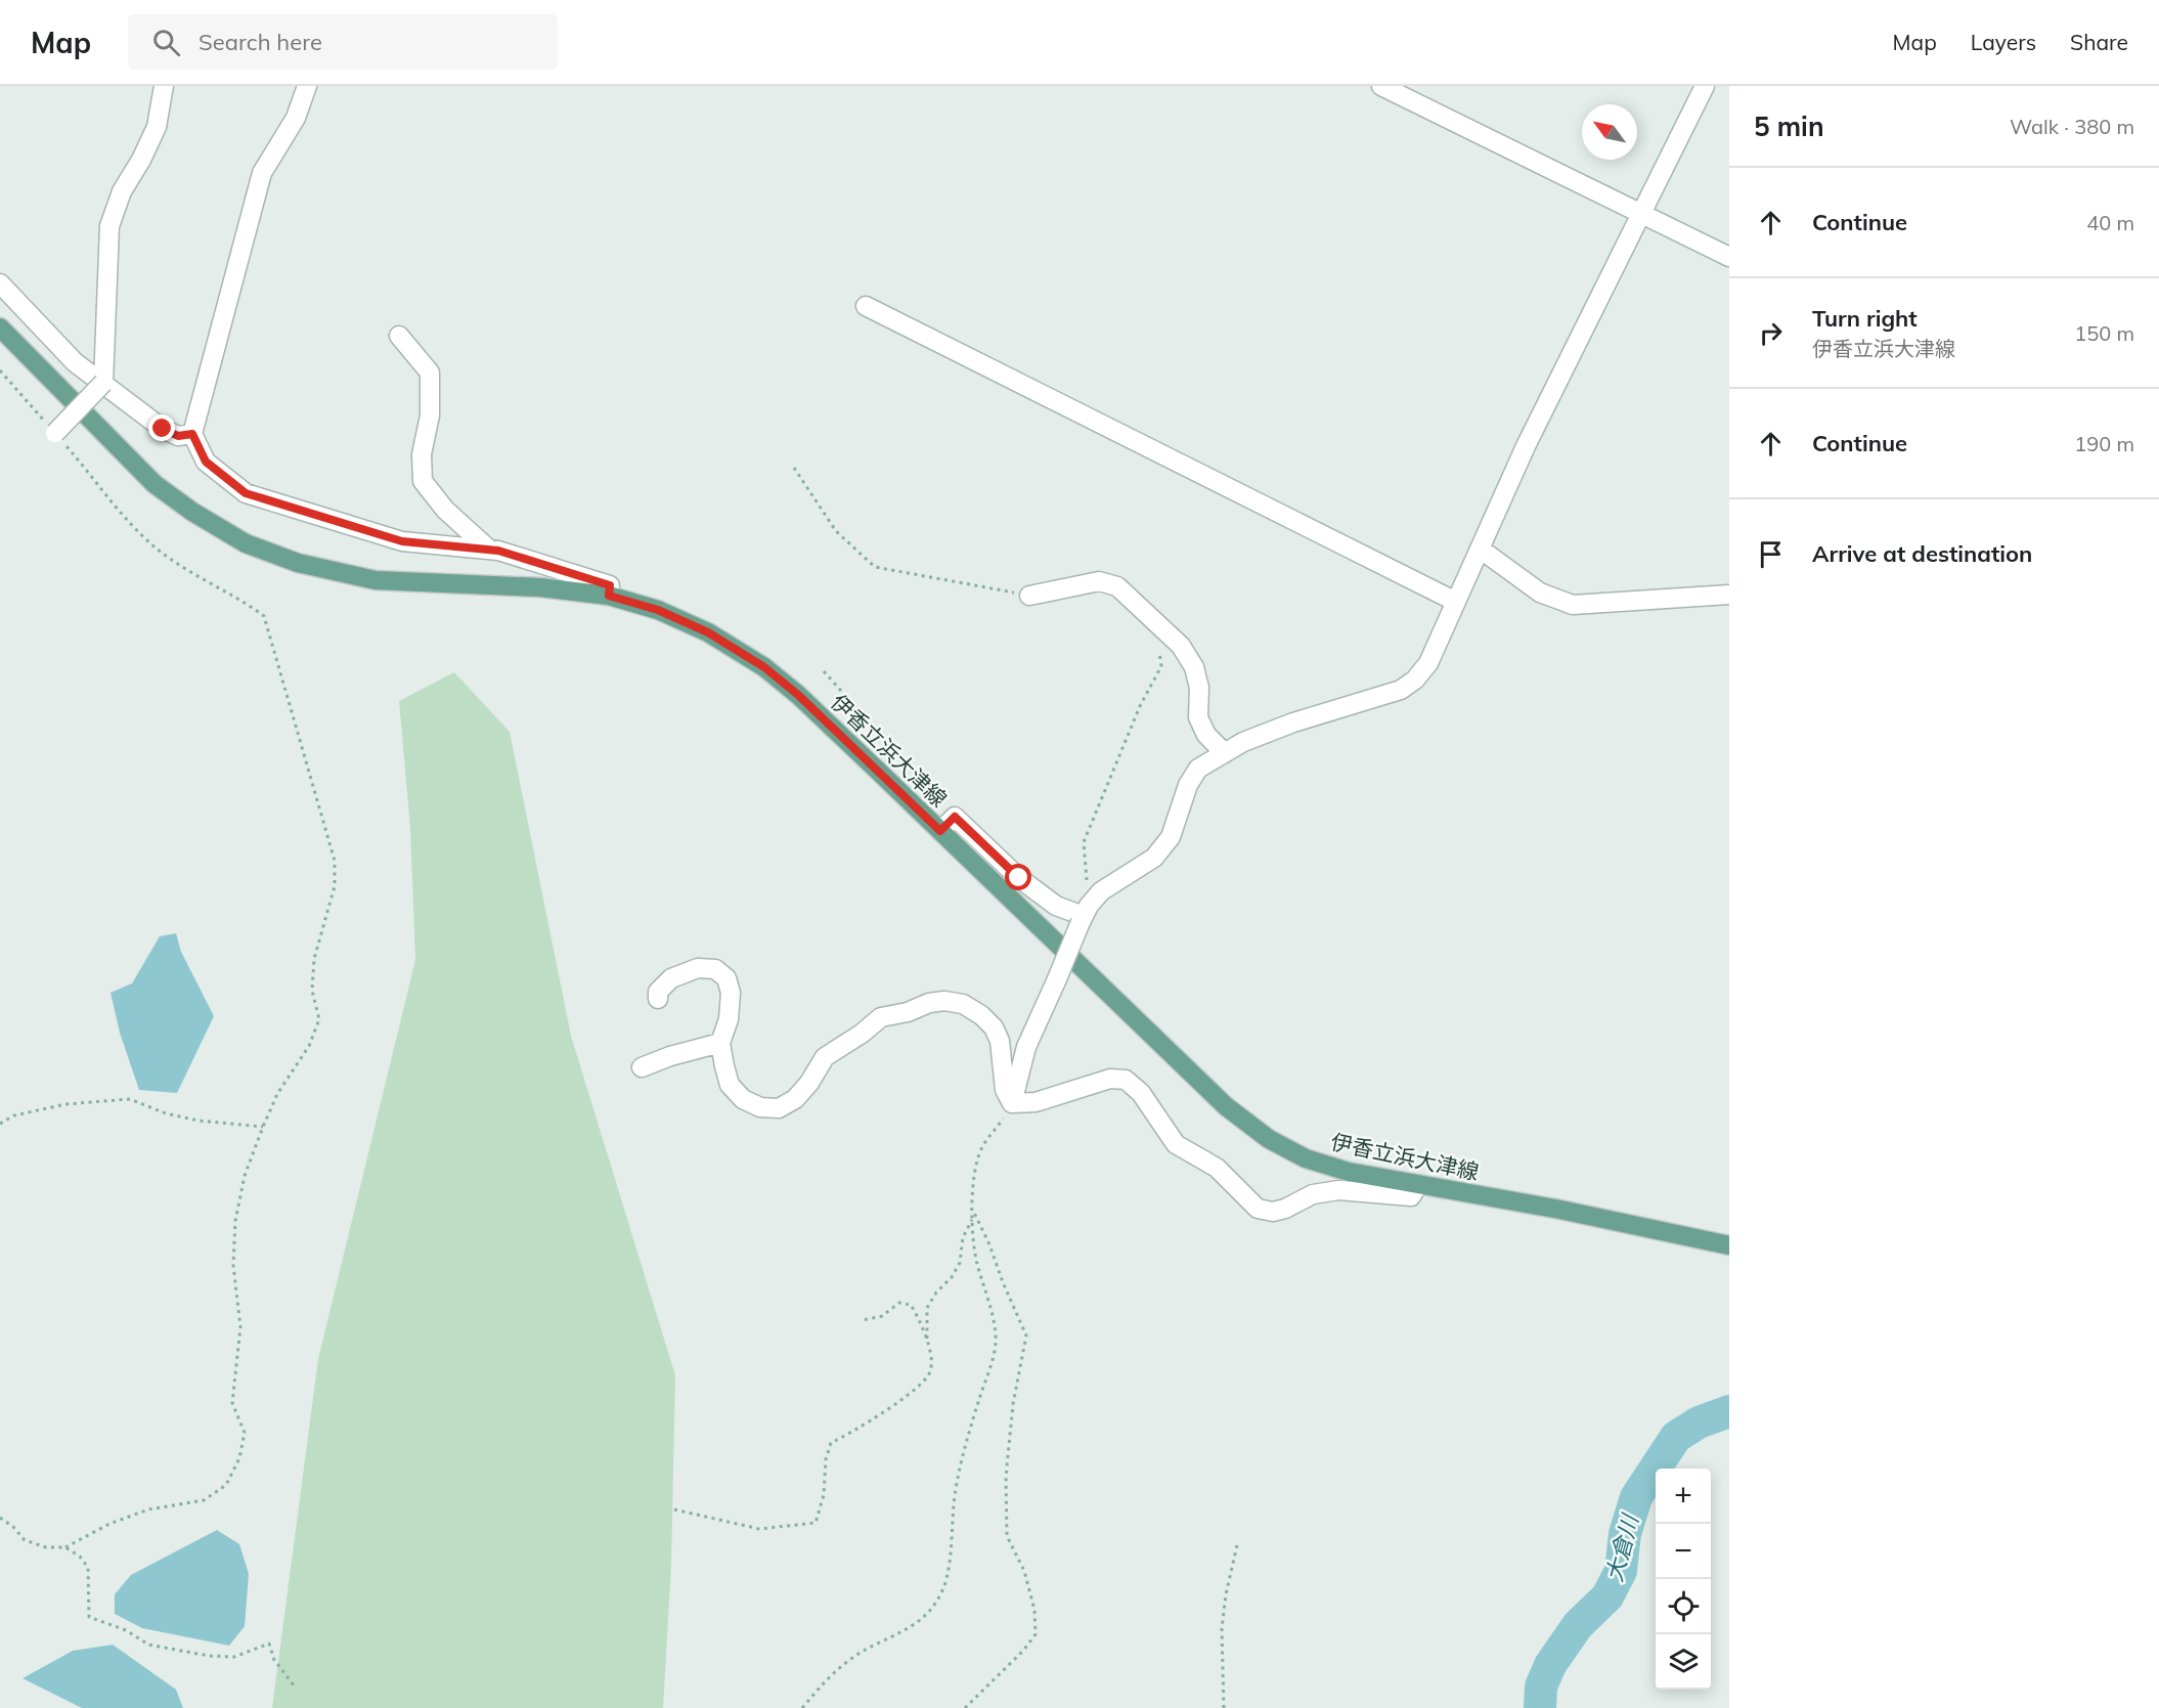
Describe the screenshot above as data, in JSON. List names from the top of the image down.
{
  "streets": {
    "main road": ["伊香立浜大津線"]
  },
  "water": ["大倉川"],
  "north": "top left",
  "page": {
    "header": "Map",
    "search": "Search here",
    "nav": ["Map", "Layers", "Share"],
    "heading": ["5 min", "Walk · 380 m"],
    "list": [
      ["Continue", "40 m"],
      ["Turn right", "伊香立浜大津線", "150 m"],
      ["Continue", "190 m"],
      "Arrive at destination"
    ],
    "map_buttons": ["+", "−"]
  }
}
